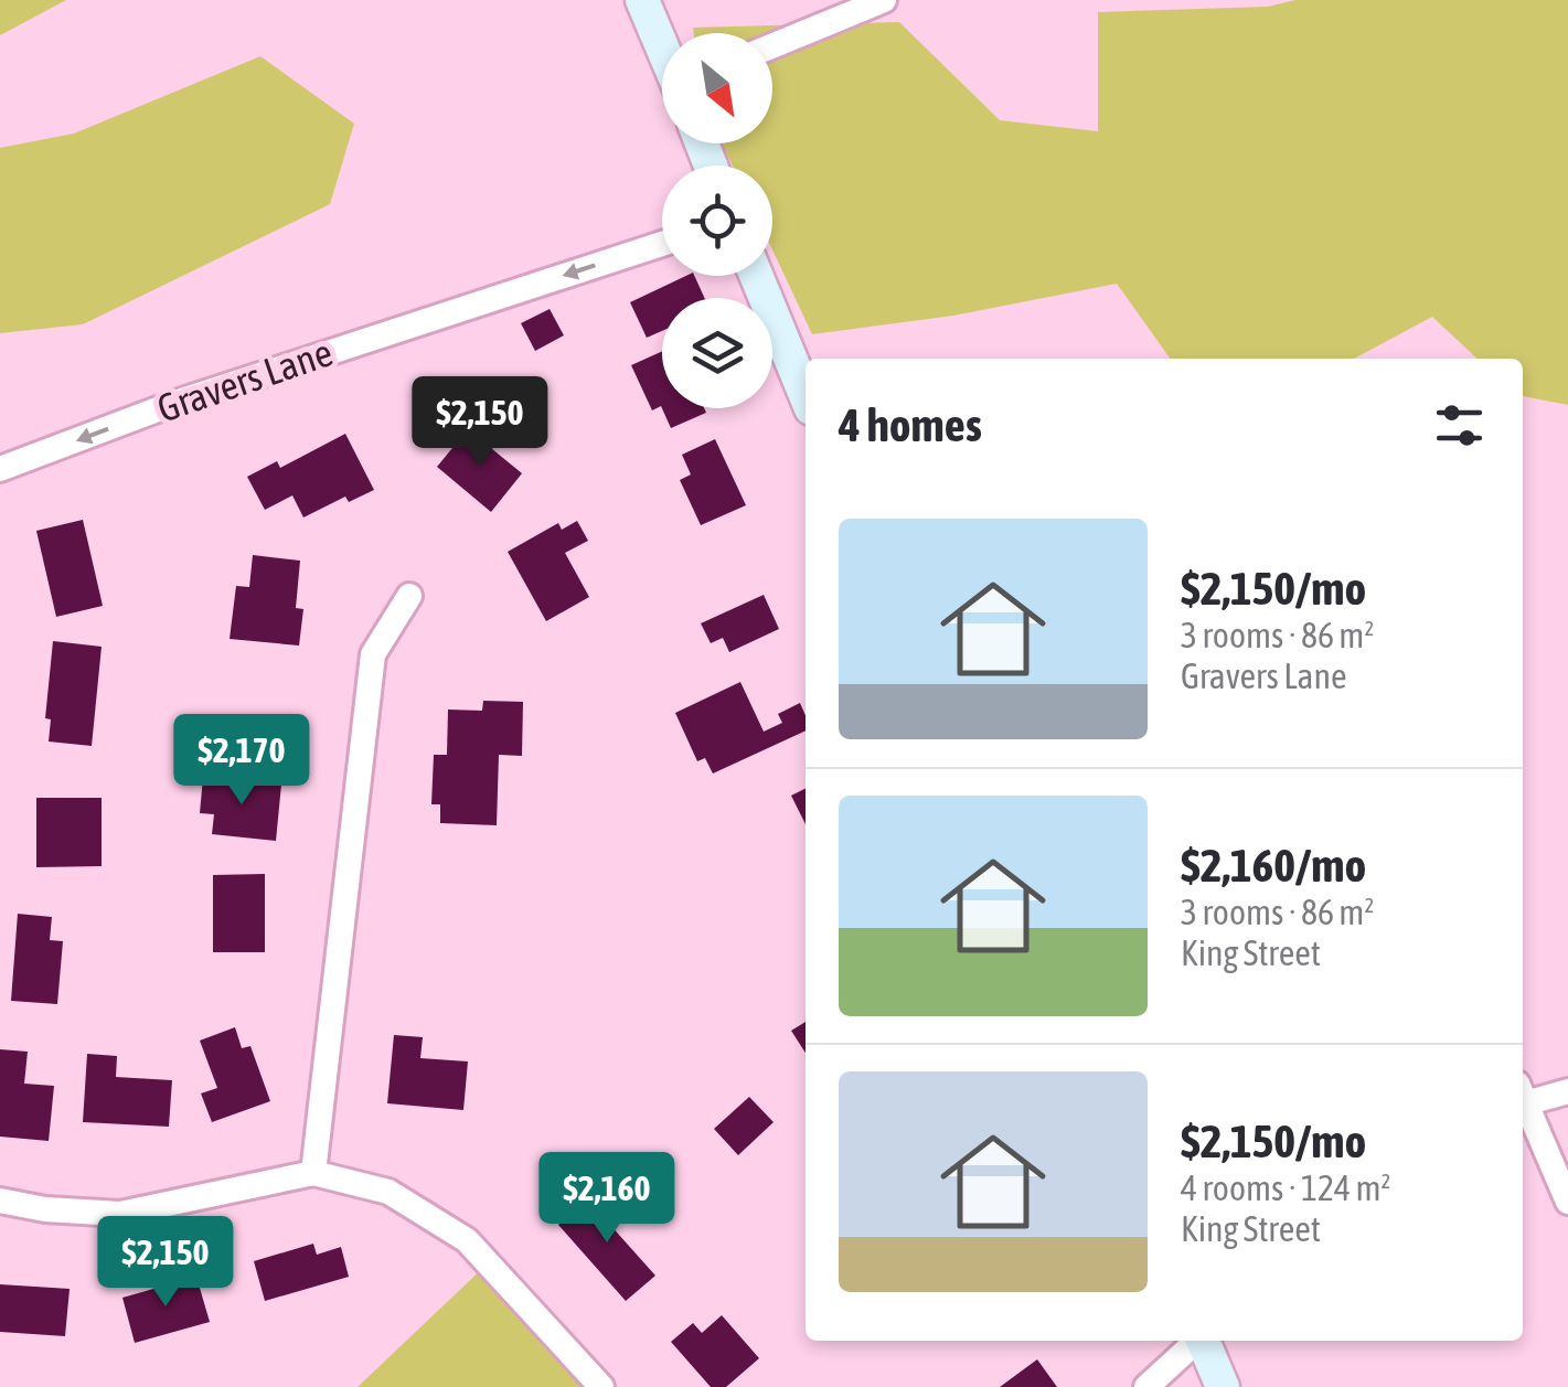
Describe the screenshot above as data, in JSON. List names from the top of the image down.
{
  "streets": {
    "street": ["Gravers Lane"]
  },
  "one_way": ["Gravers Lane"],
  "north": "bottom right",
  "page": {
    "heading": "4 homes",
    "price": [
      "$2,150",
      "$2,170",
      "$2,160",
      "$2,150"
    ],
    "list": [
      {
        "name": "$2,150/mo",
        "note": "3 rooms · 86 m² · Gravers Lane"
      },
      {
        "name": "$2,160/mo",
        "note": "3 rooms · 86 m² · King Street"
      },
      {
        "name": "$2,150/mo",
        "note": "4 rooms · 124 m² · King Street"
      }
    ]
  }
}
